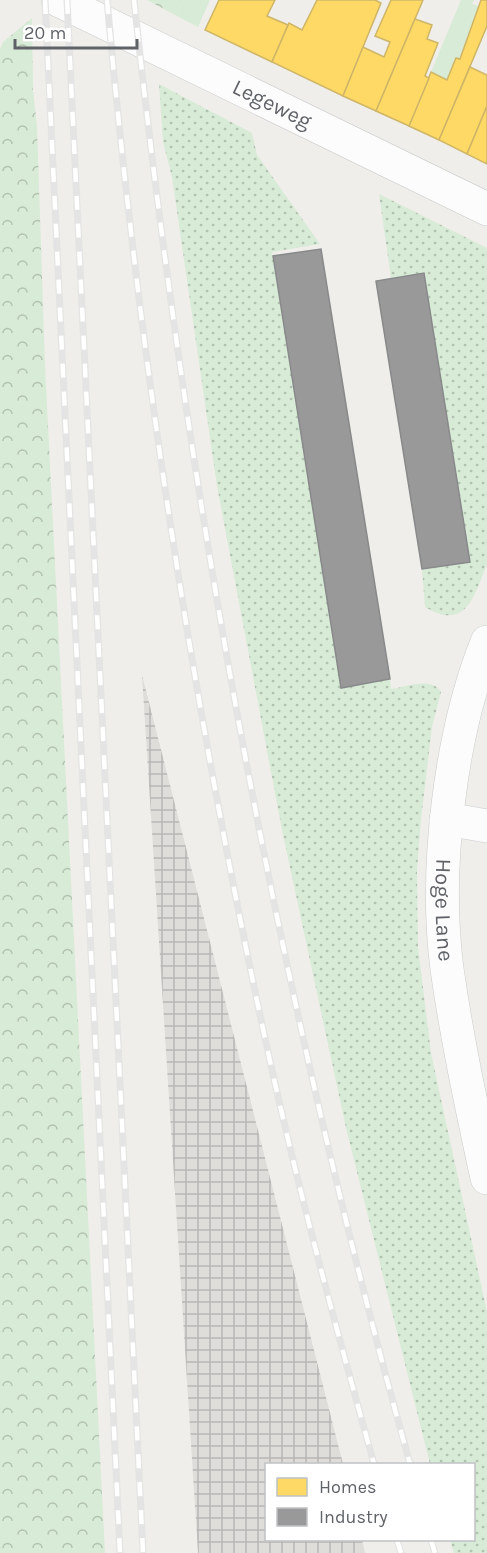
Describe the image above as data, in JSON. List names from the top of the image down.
{
  "streets": {
    "street": ["Legeweg", "Hoge Lane"]
  },
  "legend": ["Homes", "Industry"],
  "scale_bar": "20 m"
}
